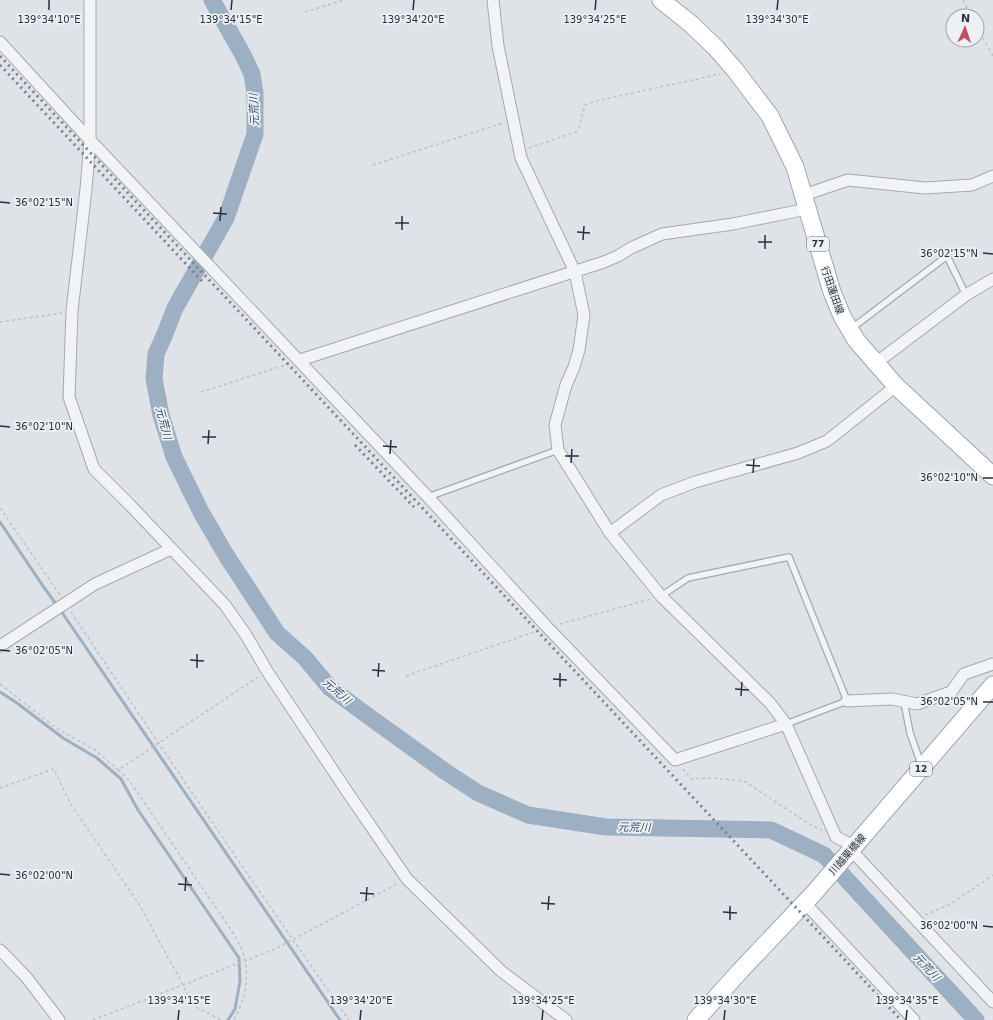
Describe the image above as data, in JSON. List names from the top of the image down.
{
  "streets": {
    "main road": [
      "77",
      "行田蓮田線",
      "12",
      "川越栗橋線"
    ]
  },
  "water": ["元荒川"],
  "north": "top",
  "coordinates": [
    "139°34'10\"E",
    "139°34'15\"E",
    "139°34'20\"E",
    "139°34'25\"E",
    "139°34'30\"E",
    "36°02'15\"N",
    "36°02'10\"N",
    "36°02'05\"N",
    "36°02'00\"N",
    "139°34'35\"E"
  ]
}
